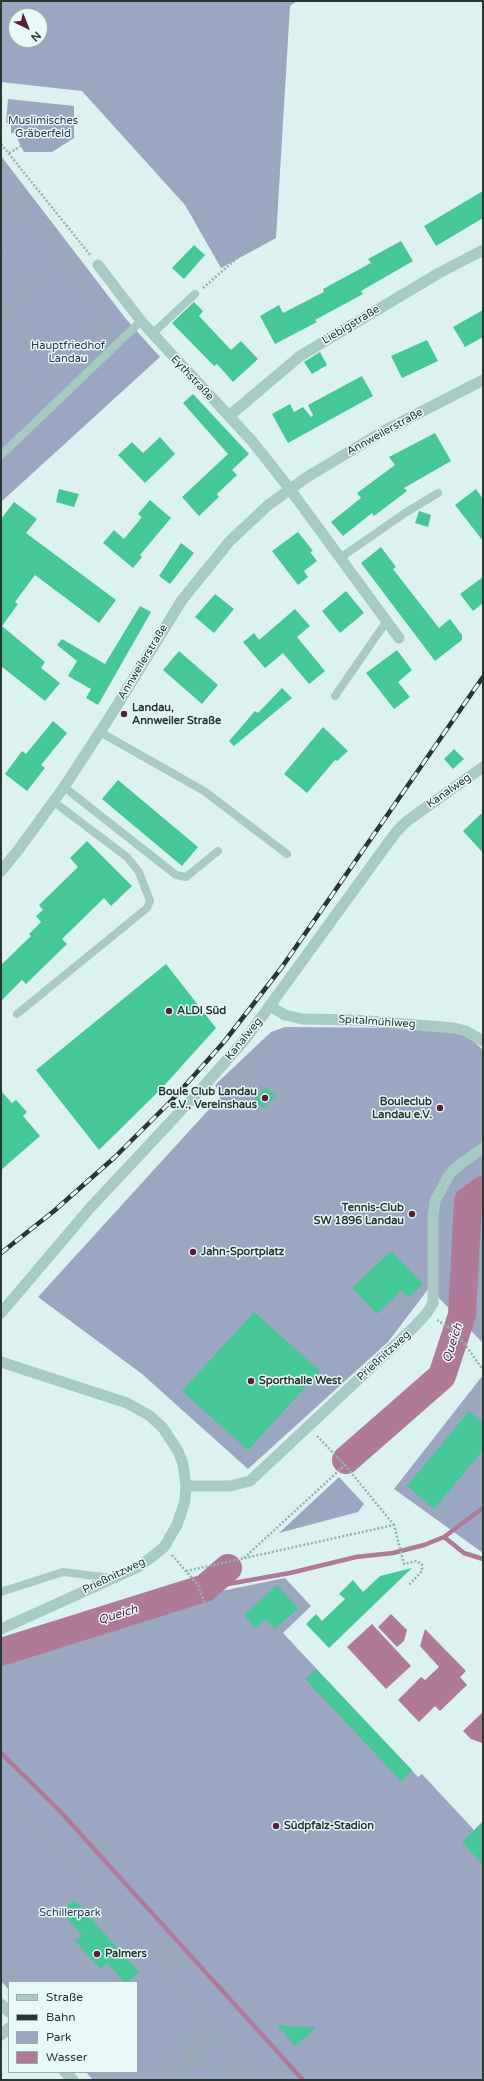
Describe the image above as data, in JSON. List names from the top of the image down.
{
  "streets": {
    "street": [
      "Liebigstraße",
      "Eythstraße",
      "Annweilerstraße",
      "Kanalweg",
      "Spitalmühlweg",
      "Prießnitzweg"
    ]
  },
  "crossings": [
    ["Liebigstraße", "Eythstraße"],
    ["Eythstraße", "Annweilerstraße"],
    ["Kanalweg", "Spitalmühlweg"]
  ],
  "water": ["Queich"],
  "parks": ["Muslimisches Gräberfeld", "Hauptfriedhof Landau", "Schillerpark"],
  "places": [
    "Landau, Annweiler Straße",
    "ALDI Süd",
    "Boule Club Landau e.V., Vereinshaus",
    "Bouleclub Landau e.V.",
    "Tennis-Club SW 1896 Landau",
    "Jahn-Sportplatz",
    "Sporthalle West",
    "Südpfalz-Stadion",
    "Palmers"
  ],
  "legend": [
    "Straße",
    "Bahn",
    "Park",
    "Wasser"
  ],
  "north": "bottom right"
}
